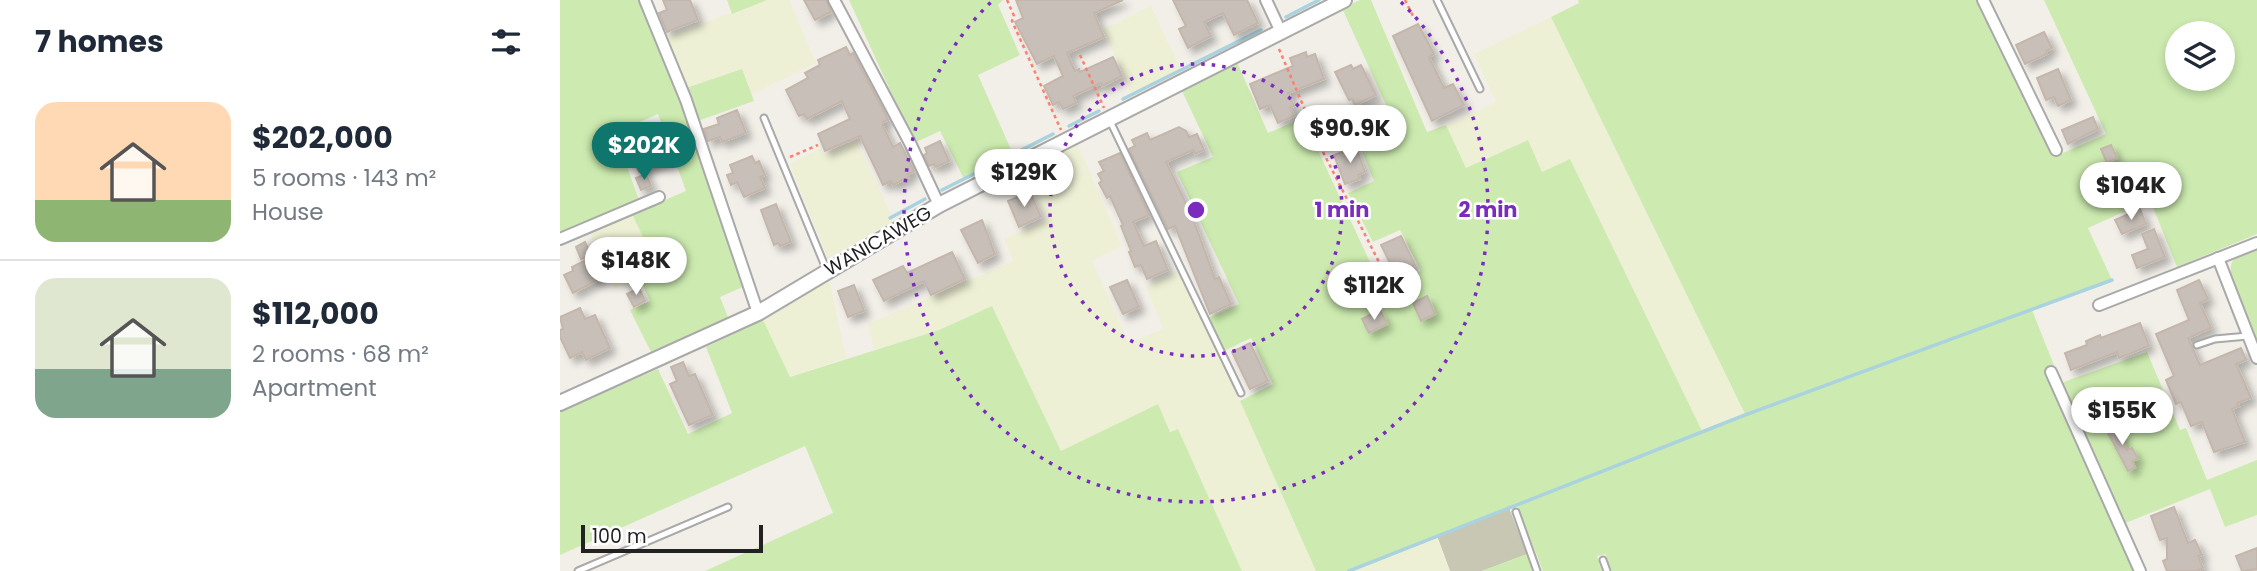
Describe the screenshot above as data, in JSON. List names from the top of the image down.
{
  "streets": {
    "street": ["WANICAWEG"]
  },
  "scale_bar": "100 m",
  "page": {
    "heading": "7 homes",
    "list": [
      {
        "name": "$202,000",
        "note": "5 rooms · 143 m² · House"
      },
      {
        "name": "$112,000",
        "note": "2 rooms · 68 m² · Apartment"
      }
    ],
    "price": [
      "$90.9K",
      "$202K",
      "$129K",
      "$104K",
      "$148K",
      "$112K",
      "$155K"
    ],
    "scale": "100 m"
  },
  "rings": ["1 min", "2 min"]
}
